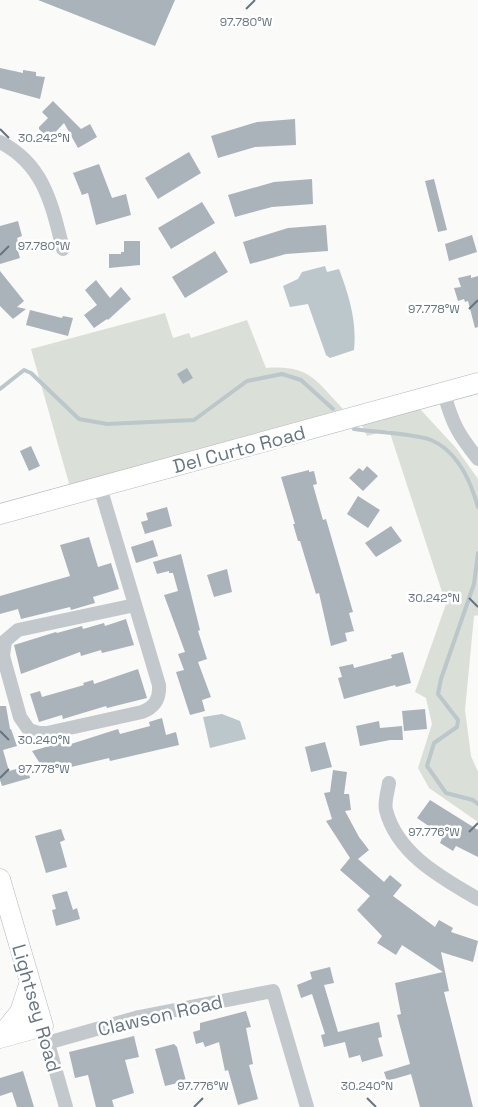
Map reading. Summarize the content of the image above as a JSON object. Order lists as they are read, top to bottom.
{
  "streets": {
    "street": ["Del Curto Road", "Lightsey Road", "Clawson Road"]
  },
  "crossings": [
    ["Lightsey Road", "Clawson Road"]
  ],
  "coordinates": [
    "97.780°W",
    "30.242°N",
    "97.778°W",
    "30.240°N",
    "97.776°W"
  ]
}
